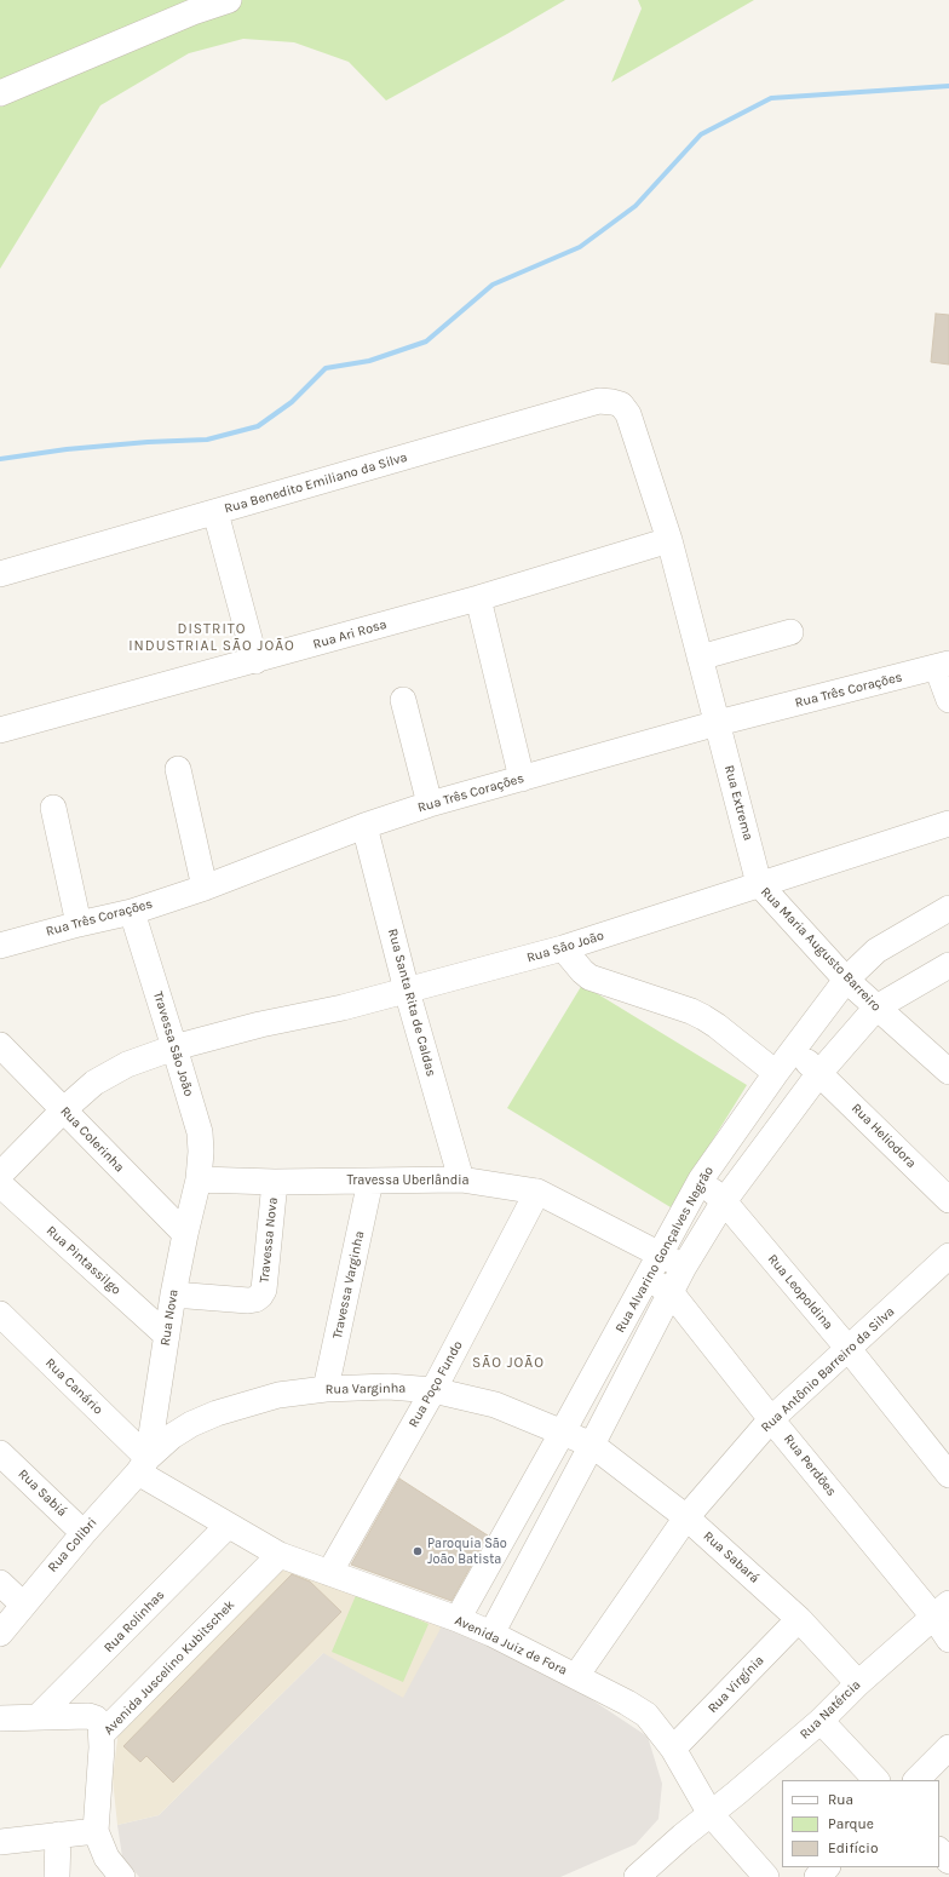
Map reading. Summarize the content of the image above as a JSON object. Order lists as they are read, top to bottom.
{
  "streets": {
    "street": [
      "Rua Benedito Emiliano da Silva",
      "Rua Ari Rosa",
      "Rua Três Corações",
      "Rua Extrema",
      "Rua São João",
      "Rua Maria Augusto Barreiro",
      "Rua Santa Rita de Caldas",
      "Travessa São João",
      "Rua Heliodora",
      "Rua Colerinha",
      "Travessa Uberlândia",
      "Travessa Nova",
      "Rua Alvarino Gonçalves Negrão",
      "Rua Pintassilgo",
      "Travessa Varginha",
      "Rua Leopoldina",
      "Rua Nova",
      "Rua Antônio Barreiro da Silva",
      "Rua Poço Fundo",
      "Rua Canário",
      "Rua Varginha",
      "Rua Perdões",
      "Rua Sabiá",
      "Rua Colibri",
      "Rua Sabará",
      "Rua Rolinhas",
      "Avenida Juiz de Fora",
      "Avenida Juscelino Kubitschek",
      "Rua Virgínia",
      "Rua Natércia"
    ]
  },
  "crossings": [
    ["Rua Benedito Emiliano da Silva", "Rua Extrema"],
    ["Rua Ari Rosa", "Rua Extrema"],
    ["Rua Três Corações", "Rua Extrema"],
    ["Rua Três Corações", "Rua Santa Rita de Caldas"],
    ["Rua Três Corações", "Travessa São João"],
    ["Rua Extrema", "Rua São João"],
    ["Rua Extrema", "Rua Maria Augusto Barreiro"],
    ["Rua São João", "Rua Maria Augusto Barreiro"],
    ["Rua São João", "Rua Santa Rita de Caldas"],
    ["Rua São João", "Travessa São João"],
    ["Rua São João", "Rua Colerinha"],
    ["Rua Maria Augusto Barreiro", "Rua Alvarino Gonçalves Negrão"],
    ["Rua Santa Rita de Caldas", "Travessa Uberlândia"],
    ["Travessa São João", "Travessa Uberlândia"],
    ["Travessa São João", "Rua Nova"],
    ["Rua Heliodora", "Rua Alvarino Gonçalves Negrão"],
    ["Rua Colerinha", "Rua Nova"],
    ["Travessa Uberlândia", "Travessa Nova"],
    ["Travessa Uberlândia", "Rua Alvarino Gonçalves Negrão"],
    ["Travessa Uberlândia", "Travessa Varginha"],
    ["Travessa Uberlândia", "Rua Nova"],
    ["Travessa Uberlândia", "Rua Poço Fundo"],
    ["Travessa Nova", "Rua Nova"],
    ["Rua Alvarino Gonçalves Negrão", "Rua Leopoldina"],
    ["Rua Alvarino Gonçalves Negrão", "Rua Varginha"],
    ["Rua Alvarino Gonçalves Negrão", "Rua Perdões"],
    ["Rua Alvarino Gonçalves Negrão", "Rua Sabará"],
    ["Rua Alvarino Gonçalves Negrão", "Avenida Juiz de Fora"],
    ["Rua Pintassilgo", "Rua Nova"],
    ["Travessa Varginha", "Rua Varginha"],
    ["Rua Leopoldina", "Rua Antônio Barreiro da Silva"],
    ["Rua Nova", "Rua Canário"],
    ["Rua Nova", "Rua Varginha"],
    ["Rua Nova", "Rua Colibri"],
    ["Rua Nova", "Avenida Juiz de Fora"],
    ["Rua Antônio Barreiro da Silva", "Rua Perdões"],
    ["Rua Antônio Barreiro da Silva", "Rua Sabará"],
    ["Rua Antônio Barreiro da Silva", "Avenida Juiz de Fora"],
    ["Rua Poço Fundo", "Rua Varginha"],
    ["Rua Poço Fundo", "Avenida Juiz de Fora"],
    ["Rua Canário", "Rua Varginha"],
    ["Rua Canário", "Rua Colibri"],
    ["Rua Canário", "Avenida Juiz de Fora"],
    ["Rua Varginha", "Rua Colibri"],
    ["Rua Varginha", "Rua Sabará"],
    ["Rua Varginha", "Avenida Juiz de Fora"],
    ["Rua Perdões", "Rua Natércia"],
    ["Rua Sabiá", "Rua Colibri"],
    ["Rua Colibri", "Avenida Juiz de Fora"],
    ["Rua Sabará", "Rua Virgínia"],
    ["Rua Sabará", "Rua Natércia"],
    ["Rua Rolinhas", "Avenida Juiz de Fora"],
    ["Avenida Juiz de Fora", "Avenida Juscelino Kubitschek"],
    ["Avenida Juiz de Fora", "Rua Virgínia"],
    ["Avenida Juiz de Fora", "Rua Natércia"]
  ],
  "districts": ["DISTRITO INDUSTRIAL SÃO JOÃO", "SÃO JOÃO"],
  "places": ["Paroquia São João Batista"],
  "legend": ["Rua", "Parque", "Edifício"]
}
